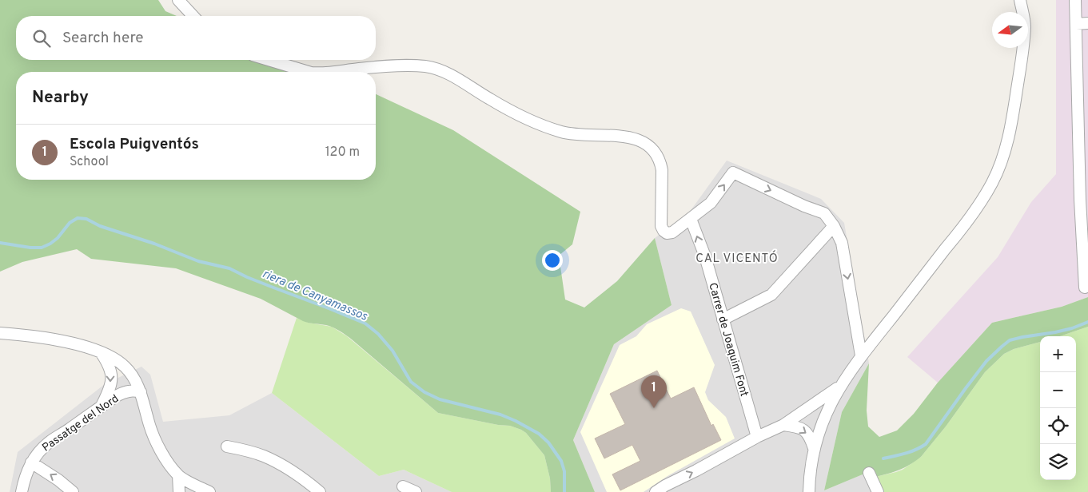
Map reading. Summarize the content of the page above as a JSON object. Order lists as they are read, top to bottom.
{
  "streets": {
    "street": ["Carrer de Joaquim Font", "Passatge del Nord"]
  },
  "one_way": ["Carrer de Joaquim Font"],
  "districts": ["CAL VICENTÓ"],
  "water": ["riera de Canyamassos"],
  "north": "left",
  "page": {
    "search": "Search here",
    "heading": "Nearby",
    "list": [
      {
        "mark": "1",
        "name": "Escola Puigventós",
        "note": "School",
        "value": "120 m"
      }
    ],
    "map_buttons": ["+", "−"],
    "pins": "1"
  }
}
